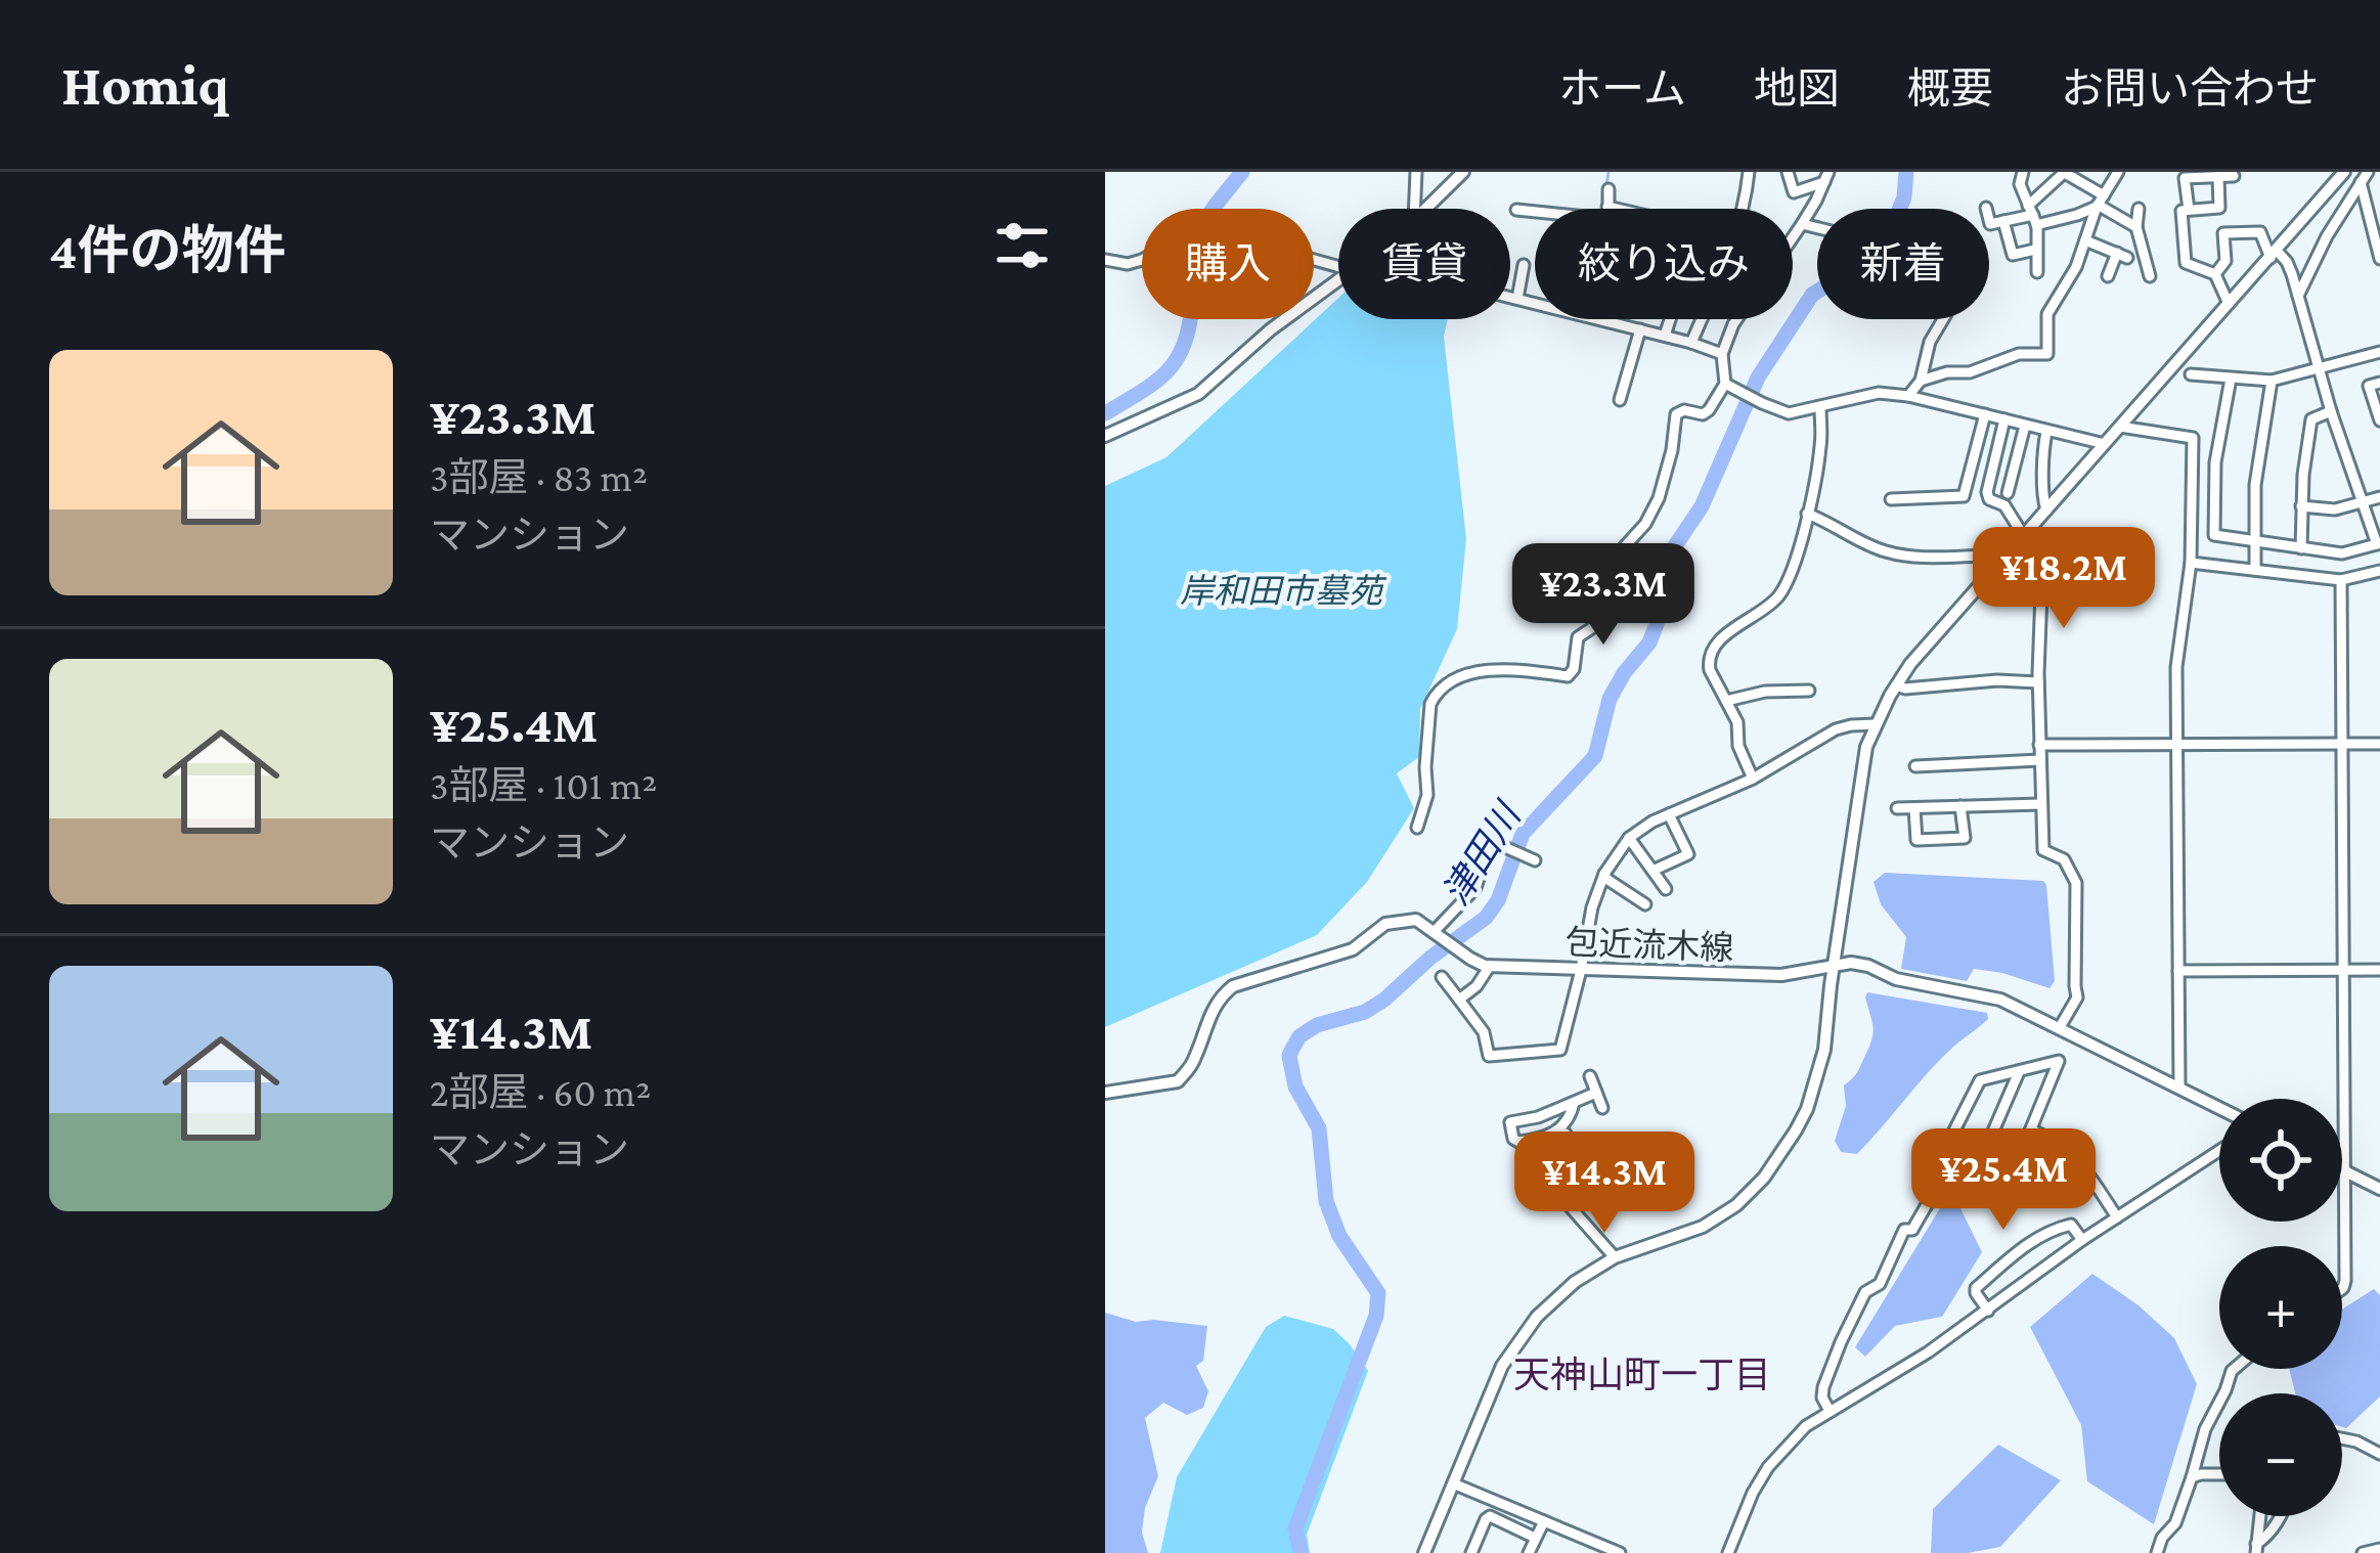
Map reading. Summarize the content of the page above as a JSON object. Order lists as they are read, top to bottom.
{
  "streets": {
    "street": ["包近流木線"]
  },
  "districts": ["天神山町一丁目"],
  "water": ["津田川"],
  "parks": ["岸和田市墓苑"],
  "page": {
    "header": "Homiq",
    "nav": [
      "ホーム",
      "地図",
      "概要",
      "お問い合わせ"
    ],
    "heading": "4件の物件",
    "chip": [
      "購入",
      "賃貸",
      "絞り込み",
      "新着"
    ],
    "list": [
      {
        "name": "¥23.3M",
        "note": "3部屋 · 83 m² · マンション"
      },
      {
        "name": "¥25.4M",
        "note": "3部屋 · 101 m² · マンション"
      },
      {
        "name": "¥14.3M",
        "note": "2部屋 · 60 m² · マンション"
      }
    ],
    "price": [
      "¥18.2M",
      "¥23.3M",
      "¥25.4M",
      "¥14.3M"
    ],
    "map_buttons": ["+", "−"]
  }
}
